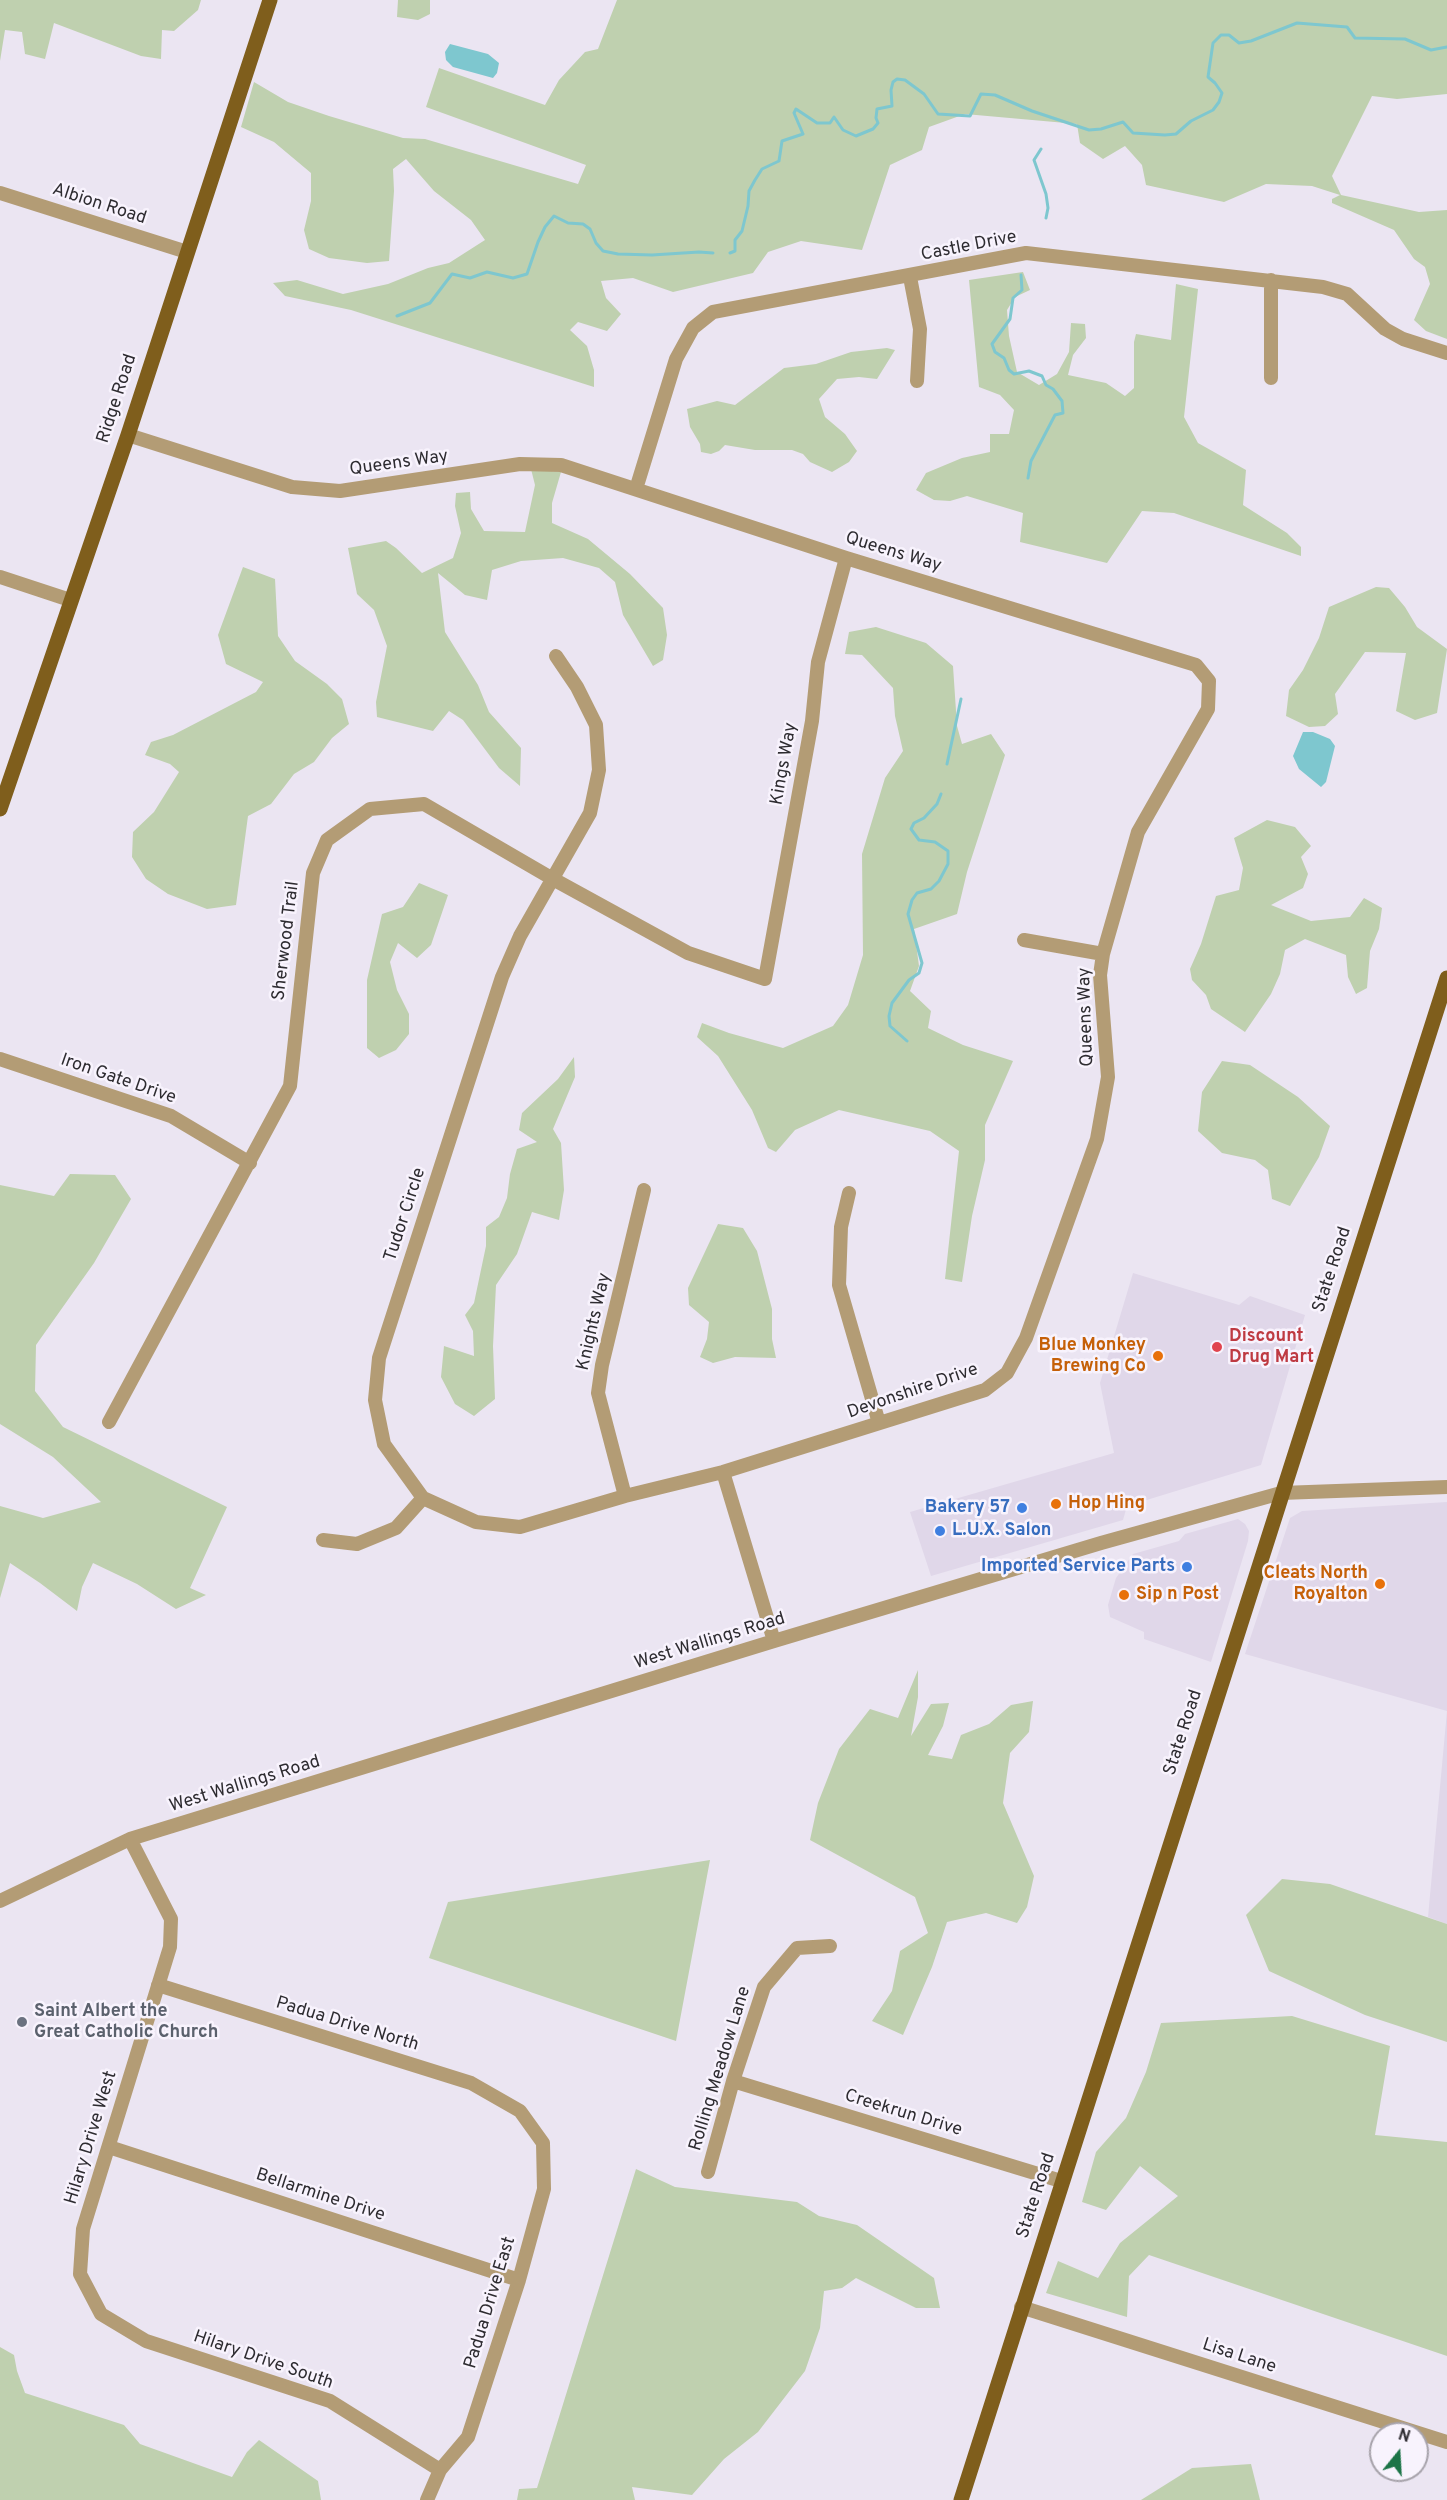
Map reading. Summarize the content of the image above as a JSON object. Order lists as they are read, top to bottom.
{
  "streets": {
    "main road": ["Ridge Road", "State Road"],
    "street": [
      "Albion Road",
      "Castle Drive",
      "Queens Way",
      "Kings Way",
      "Sherwood Trail",
      "Iron Gate Drive",
      "Tudor Circle",
      "Knights Way",
      "Devonshire Drive",
      "West Wallings Road",
      "Padua Drive North",
      "Rolling Meadow Lane",
      "Creekrun Drive",
      "Hilary Drive West",
      "Bellarmine Drive",
      "Padua Drive East",
      "Lisa Lane",
      "Hilary Drive South"
    ]
  },
  "crossings": [
    ["Albion Road", "Ridge Road"],
    ["Castle Drive", "Queens Way"],
    ["Ridge Road", "Queens Way"],
    ["Queens Way", "Kings Way"],
    ["Queens Way", "Devonshire Drive"],
    ["Kings Way", "Sherwood Trail"],
    ["Sherwood Trail", "Iron Gate Drive"],
    ["Sherwood Trail", "Tudor Circle"],
    ["Tudor Circle", "Knights Way"],
    ["Tudor Circle", "Devonshire Drive"],
    ["State Road", "West Wallings Road"],
    ["State Road", "Creekrun Drive"],
    ["State Road", "Lisa Lane"],
    ["West Wallings Road", "Hilary Drive West"],
    ["Padua Drive North", "Hilary Drive West"],
    ["Padua Drive North", "Padua Drive East"],
    ["Rolling Meadow Lane", "Creekrun Drive"],
    ["Hilary Drive West", "Bellarmine Drive"],
    ["Hilary Drive West", "Hilary Drive South"],
    ["Bellarmine Drive", "Padua Drive East"],
    ["Padua Drive East", "Hilary Drive South"]
  ],
  "places": [
    "Discount Drug Mart",
    "Blue Monkey Brewing Co",
    "Hop Hing",
    "Bakery 57",
    "L.U.X. Salon",
    "Imported Service Parts",
    "Cleats North Royalton",
    "Sip n Post",
    "Saint Albert the Great Catholic Church"
  ],
  "north": "top"
}
